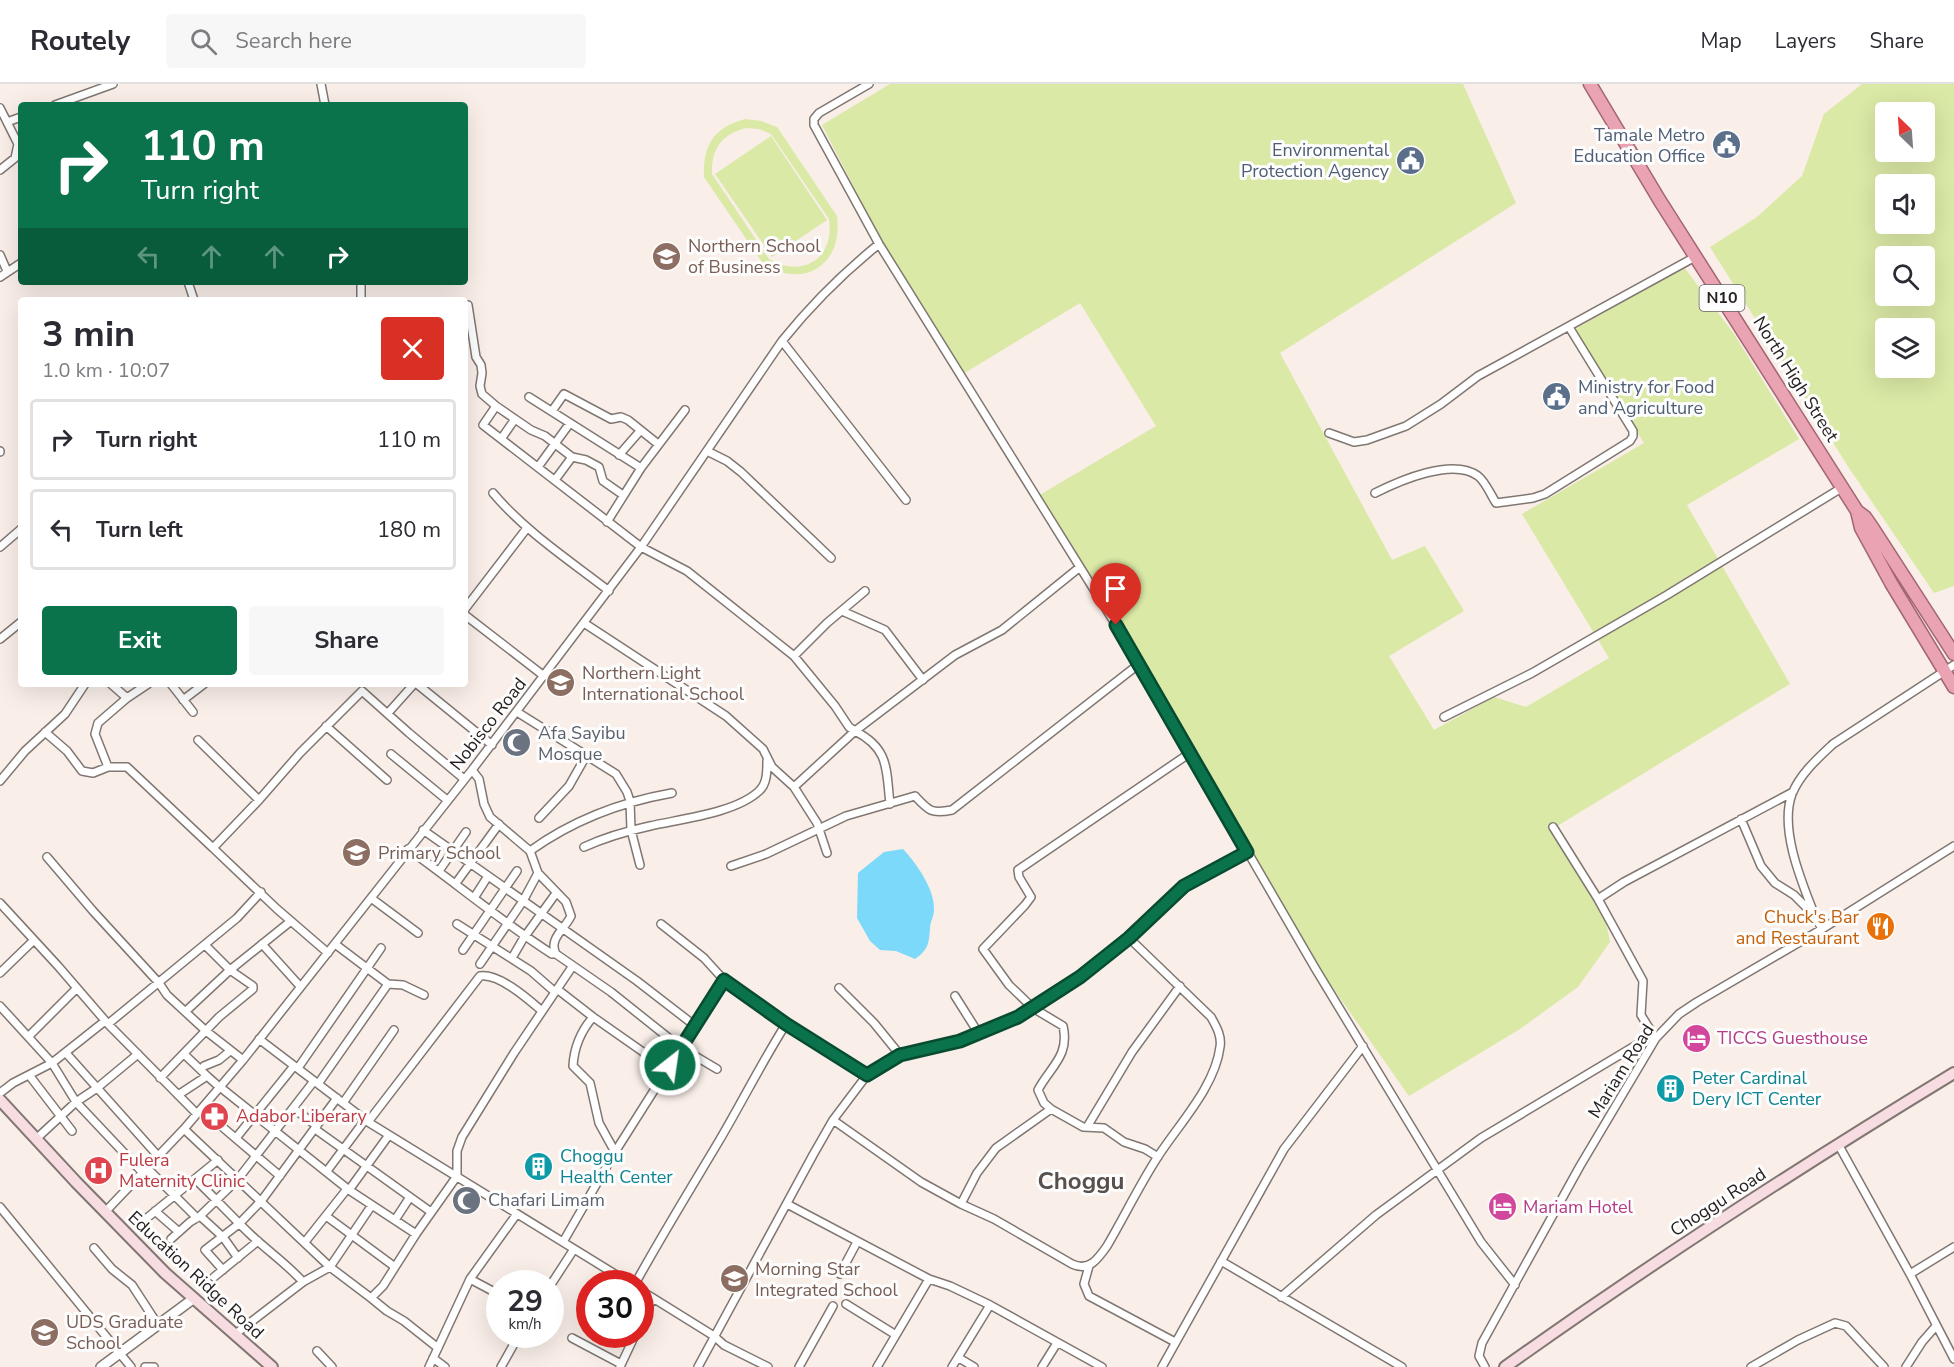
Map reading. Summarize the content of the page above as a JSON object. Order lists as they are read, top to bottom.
{
  "streets": {
    "highway": ["N10", "North High Street"],
    "main road": ["Choggu Road", "Education Ridge Road"],
    "street": ["Nobisco Road", "Mariam Road"]
  },
  "crossings": [
    ["Nobisco Road", "Education Ridge Road"]
  ],
  "districts": ["Choggu"],
  "places": {
    "public building": ["Tamale Metro Education Office", "Environmental Protection Agency", "Ministry for Food and Agriculture"],
    "school or university": [
      "Northern School of Business",
      "Northern Light International School",
      "Primary School",
      "Morning Star Integrated School",
      "UDS Graduate School"
    ],
    "mosque": ["Afa Sayibu Mosque", "Chafari Limam"],
    "restaurant": ["Chuck's Bar and Restaurant"],
    "hotel": ["TICCS Guesthouse", "Mariam Hotel"],
    "building": ["Peter Cardinal Dery ICT Center", "Choggu Health Center"],
    "pharmacy": ["Adabor Liberary"],
    "hospital": ["Fulera Maternity Clinic"]
  },
  "north": "top left",
  "page": {
    "header": "Routely",
    "search": "Search here",
    "nav": ["Map", "Layers", "Share"],
    "turn": ["110 m", "Turn right"],
    "heading": ["3 min", "1.0 km · 10:07"],
    "list": [
      {
        "name": "Turn right",
        "value": "110 m"
      },
      {
        "name": "Turn left",
        "value": "180 m"
      }
    ],
    "buttons": ["Exit", "Share"],
    "speed": "29 km/h",
    "limit": "30"
  }
}
